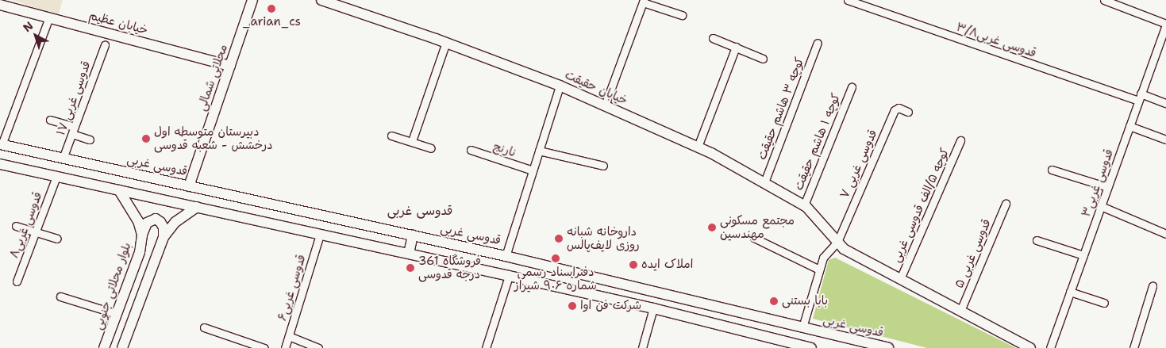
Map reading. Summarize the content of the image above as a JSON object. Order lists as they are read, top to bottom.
{
  "streets": {
    "main road": [
      "خیابان عظیم",
      "محلاتی شمالی",
      "خیابان حقیقت",
      "قدوسی غربی",
      "بلوار محلاتی جنوبی"
    ],
    "street": [
      "قدوسی غربی۳/۸",
      "۱۷ قدوسی غربی",
      "کوچه ۳ هاشم حقیقت",
      "کوچه ۱ هاشم حقیقت",
      "نارنج",
      "۷ قدوسی غربی",
      "قدوسی غربی۳",
      "کوچه ۵/الف قدوسی غربی",
      "قدوسی غربی۸",
      "۵ قدوسی غربی",
      "قدوسی غربی۶"
    ]
  },
  "crossings": [
    ["خیابان عظیم", "محلاتی شمالی"],
    ["قدوسی غربی۳/۸", "قدوسی غربی۳"],
    ["محلاتی شمالی", "قدوسی غربی"],
    ["خیابان حقیقت", "کوچه ۳ هاشم حقیقت"],
    ["خیابان حقیقت", "کوچه ۱ هاشم حقیقت"],
    ["خیابان حقیقت", "۷ قدوسی غربی"],
    ["خیابان حقیقت", "کوچه ۵/الف قدوسی غربی"],
    ["خیابان حقیقت", "۵ قدوسی غربی"],
    ["۱۷ قدوسی غربی", "قدوسی غربی"]
  ],
  "districts": ["قدوسی غربی"],
  "places": [
    "_arian_cs",
    "دبیرستان متوسطه اول درخشش - شعبه قدوسی",
    "مجتمع مسکونی مهندسین",
    "داروخانه شبانه روزی لایف‌پالس",
    "دفتراسناد رسمی شماره ۹۰۶ شیراز",
    "املاک ایده",
    "فروشگاه 361 درجه قدوسی",
    "بابا بستنی",
    "شرکت فن اوا"
  ],
  "north": "top left"
}
